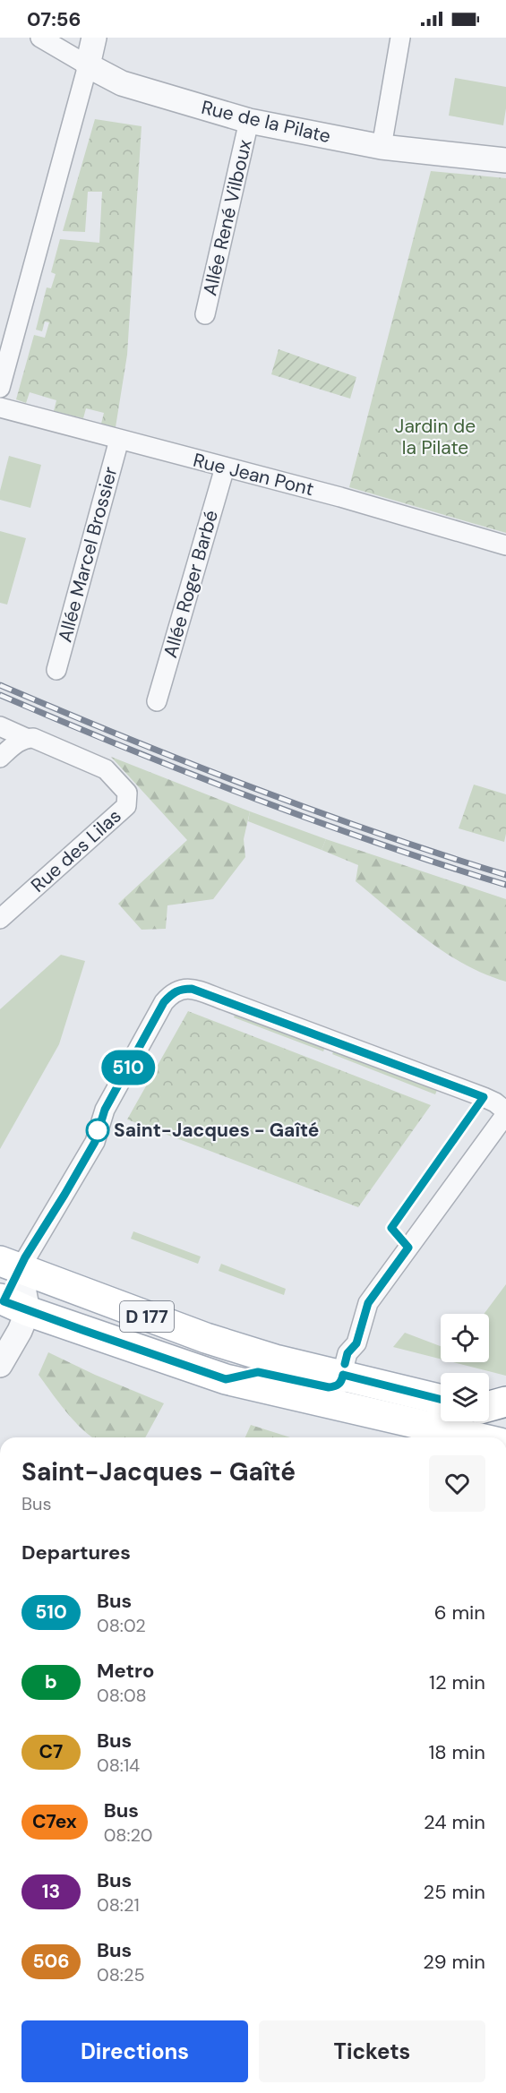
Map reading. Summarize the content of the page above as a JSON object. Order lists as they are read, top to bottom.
{
  "streets": {
    "main road": ["D 177"],
    "street": [
      "Rue de la Pilate",
      "Allée René Vilboux",
      "Rue Jean Pont",
      "Allée Marcel Brossier",
      "Allée Roger Barbé",
      "Rue des Lilas"
    ]
  },
  "crossings": [
    ["Rue de la Pilate", "Allée René Vilboux"],
    ["Rue Jean Pont", "Allée Marcel Brossier"],
    ["Rue Jean Pont", "Allée Roger Barbé"]
  ],
  "parks": ["Jardin de la Pilate"],
  "places": ["Saint-Jacques - Gaîté"],
  "lines": ["bus line 510"],
  "page": {
    "status": "07:56",
    "on_map": "510",
    "heading": [
      ["Saint-Jacques - Gaîté", "Bus"],
      "Departures"
    ],
    "list": [
      {
        "mark": "510",
        "name": "Bus",
        "note": "08:02",
        "value": "6 min"
      },
      {
        "mark": "b",
        "name": "Metro",
        "note": "08:08",
        "value": "12 min"
      },
      {
        "mark": "C7",
        "name": "Bus",
        "note": "08:14",
        "value": "18 min"
      },
      {
        "mark": "C7ex",
        "name": "Bus",
        "note": "08:20",
        "value": "24 min"
      },
      {
        "mark": "13",
        "name": "Bus",
        "note": "08:21",
        "value": "25 min"
      },
      {
        "mark": "506",
        "name": "Bus",
        "note": "08:25",
        "value": "29 min"
      }
    ],
    "buttons": ["Directions", "Tickets"]
  }
}
